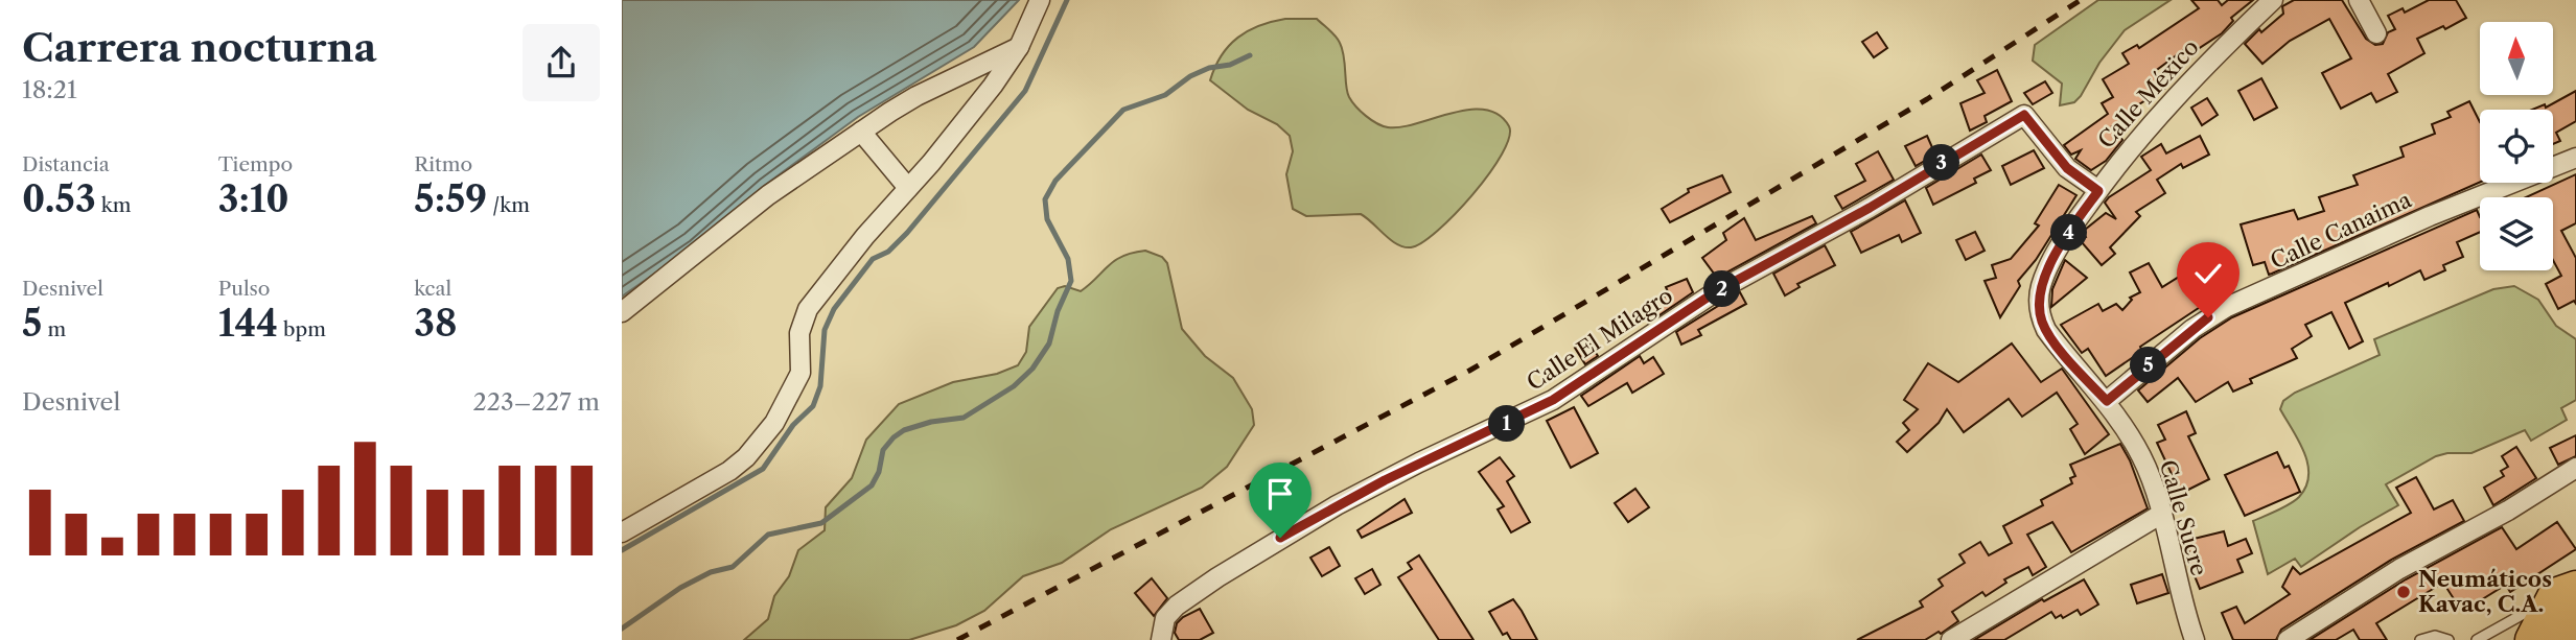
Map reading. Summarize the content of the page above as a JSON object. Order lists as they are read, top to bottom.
{
  "streets": {
    "street": [
      "Calle México",
      "Calle Canaima",
      "Calle El Milagro",
      "Calle Sucre"
    ]
  },
  "crossings": [
    ["Calle México", "Calle El Milagro"],
    ["Calle México", "Calle Sucre"],
    ["Calle Canaima", "Calle Sucre"]
  ],
  "places": ["Neumáticos Kavac, C.A."],
  "north": "top",
  "page": {
    "heading": ["Carrera nocturna", "18:21"],
    "stats": [
      ["Distancia", "0.53 km"],
      ["Tiempo", "3:10"],
      ["Ritmo", "5:59 /km"],
      ["Desnivel", "5 m"],
      ["Pulso", "144 bpm"],
      ["kcal", "38"]
    ],
    "pins": [
      "3",
      "4",
      "2",
      "5",
      "1"
    ],
    "chart": ["Desnivel", "223–227 m"]
  }
}
